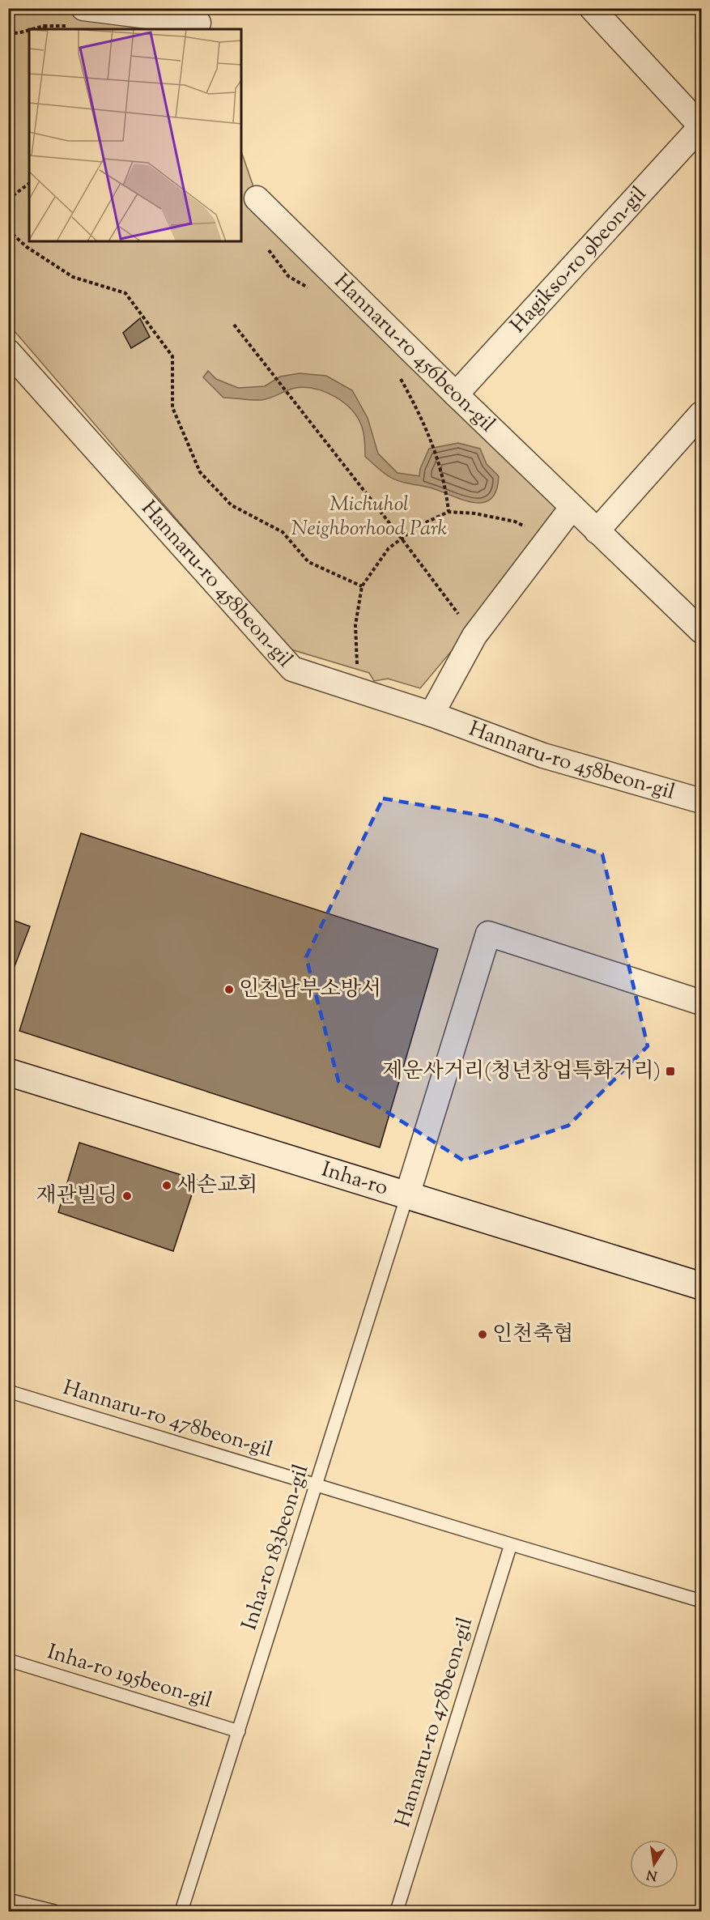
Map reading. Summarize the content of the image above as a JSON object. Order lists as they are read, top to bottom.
{
  "streets": {
    "main road": ["Inha-ro"],
    "street": ["Hagikso-ro 9beon-gil", "Hannaru-ro 456beon-gil", "Hannaru-ro 458beon-gil"],
    "lane": ["Hannaru-ro 478beon-gil", "Inha-ro 183beon-gil", "Inha-ro 195beon-gil"]
  },
  "crossings": [
    ["Hagikso-ro 9beon-gil", "Hannaru-ro 456beon-gil"],
    ["Inha-ro", "Inha-ro 183beon-gil"],
    ["Hannaru-ro 478beon-gil", "Inha-ro 183beon-gil"],
    ["Inha-ro 183beon-gil", "Inha-ro 195beon-gil"]
  ],
  "parks": ["Michuhol Neighborhood Park"],
  "places": {
    "other": [
      "인천남부소방서",
      "새손교회",
      "재관빌딩",
      "인천축협"
    ],
    "transit": ["제운사거리(청년창업특화거리)"]
  },
  "north": "bottom"
}
